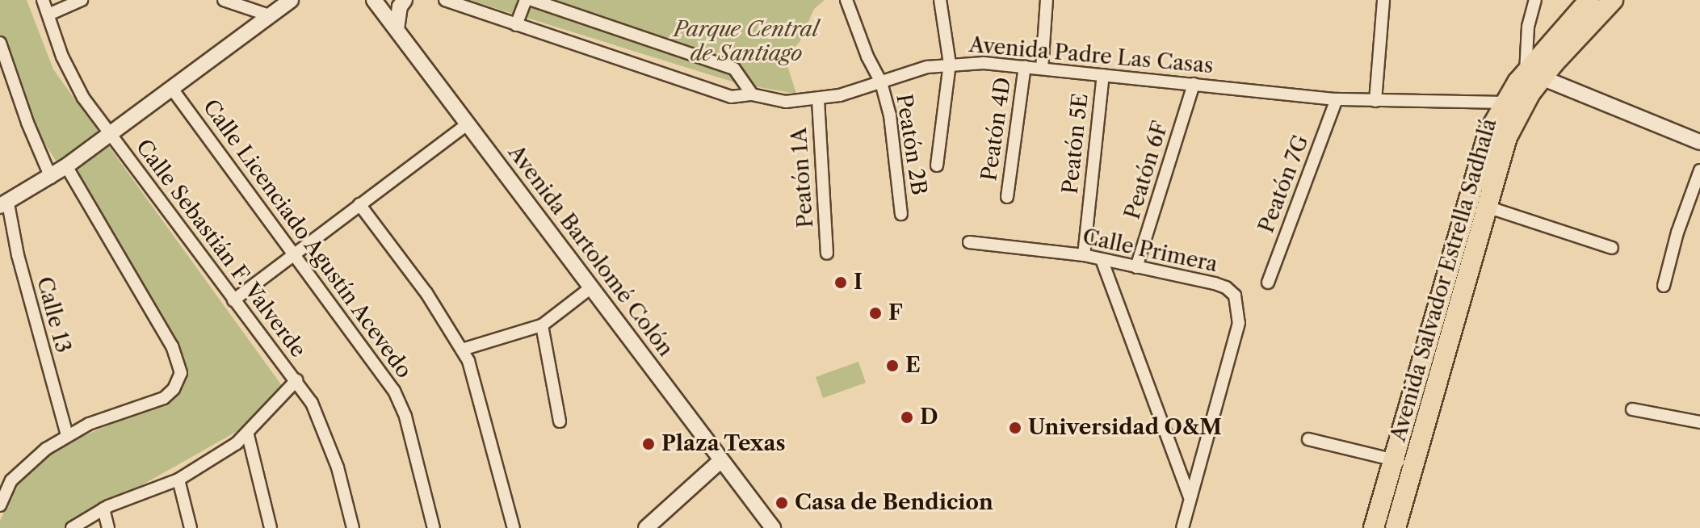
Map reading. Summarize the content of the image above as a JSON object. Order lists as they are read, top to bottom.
{
  "streets": {
    "highway": ["Avenida Salvador Estrella Sadhalá"],
    "main road": ["Avenida Bartolomé Colón"],
    "street": [
      "Avenida Padre Las Casas",
      "Peatón 4D",
      "Peatón 5E",
      "Peatón 2B",
      "Peatón 6F",
      "Peatón 1A",
      "Peatón 7G",
      "Calle Licenciado Agustín Acevedo",
      "Calle Sebastián F. Valverde",
      "Calle Primera",
      "Calle 13"
    ]
  },
  "crossings": [
    ["Avenida Padre Las Casas", "Peatón 4D"],
    ["Avenida Padre Las Casas", "Peatón 5E"],
    ["Avenida Padre Las Casas", "Peatón 2B"],
    ["Avenida Padre Las Casas", "Peatón 6F"],
    ["Avenida Padre Las Casas", "Peatón 1A"],
    ["Avenida Padre Las Casas", "Peatón 7G"],
    ["Avenida Padre Las Casas", "Avenida Salvador Estrella Sadhalá"],
    ["Peatón 5E", "Calle Primera"],
    ["Peatón 6F", "Calle Primera"]
  ],
  "parks": ["Parque Central de Santiago"],
  "places": [
    "I",
    "F",
    "E",
    "D",
    "Universidad O&M",
    "Plaza Texas",
    "Casa de Bendicion"
  ]
}
